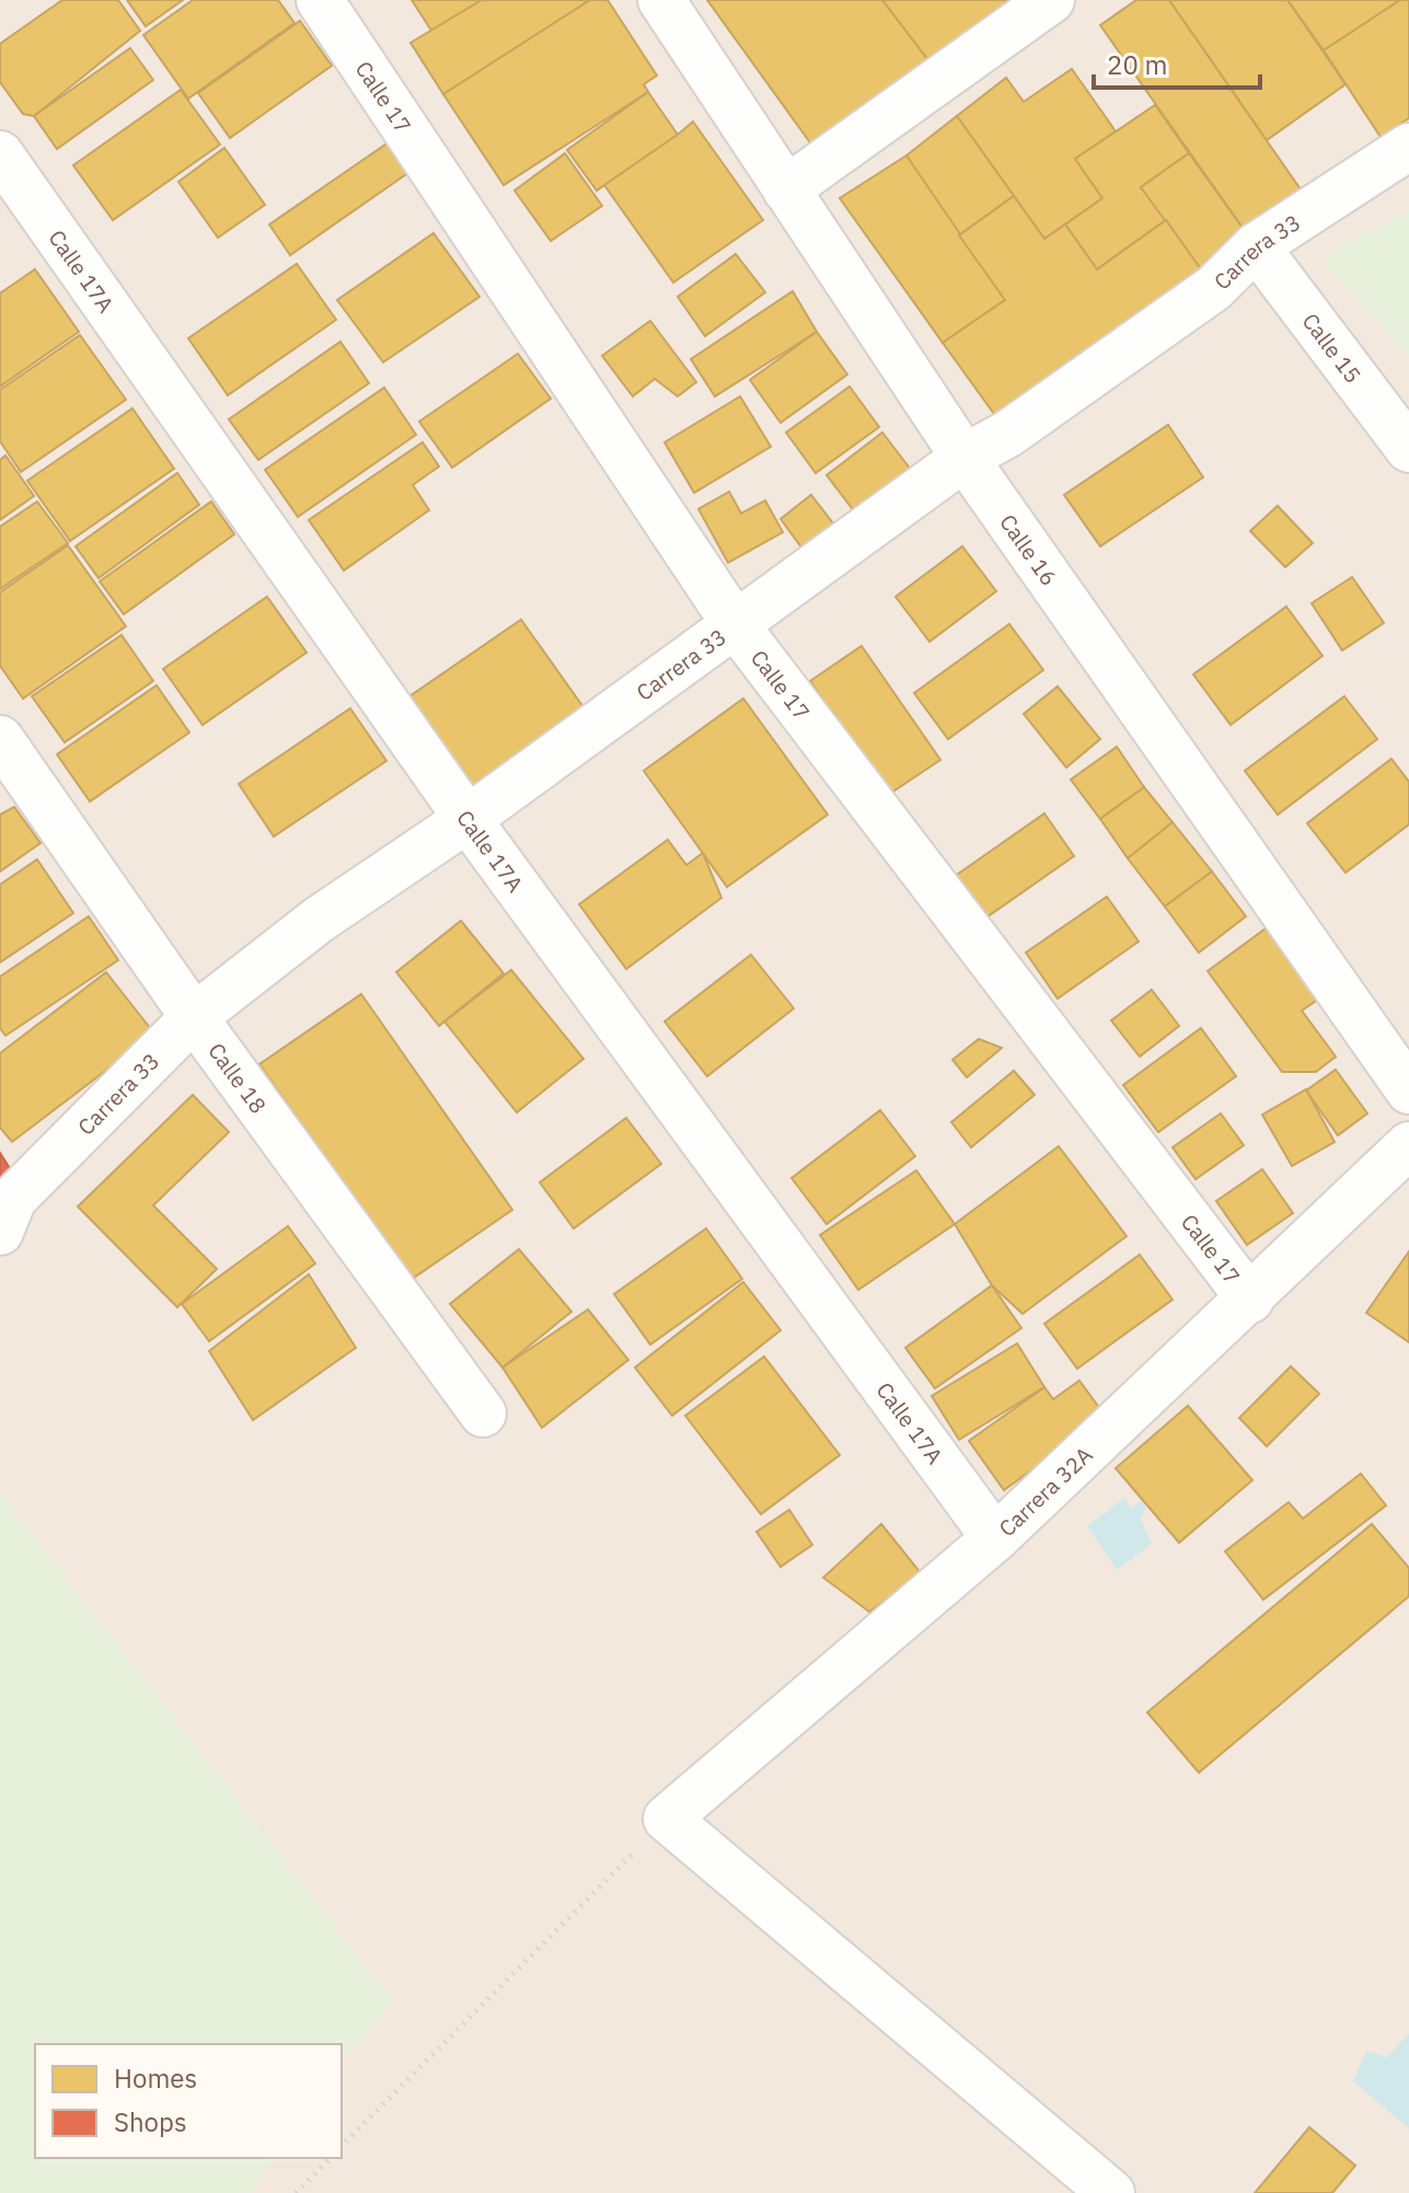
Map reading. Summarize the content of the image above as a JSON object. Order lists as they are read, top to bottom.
{
  "streets": {
    "street": [
      "Calle 17",
      "Carrera 33",
      "Calle 17A",
      "Calle 15",
      "Calle 16",
      "Calle 18",
      "Carrera 32A"
    ]
  },
  "crossings": [
    ["Calle 17", "Carrera 33"],
    ["Calle 17", "Carrera 32A"],
    ["Carrera 33", "Calle 17A"],
    ["Carrera 33", "Calle 15"],
    ["Carrera 33", "Calle 16"],
    ["Carrera 33", "Calle 18"],
    ["Calle 17A", "Carrera 32A"]
  ],
  "legend": ["Homes", "Shops"],
  "scale_bar": "20 m"
}
